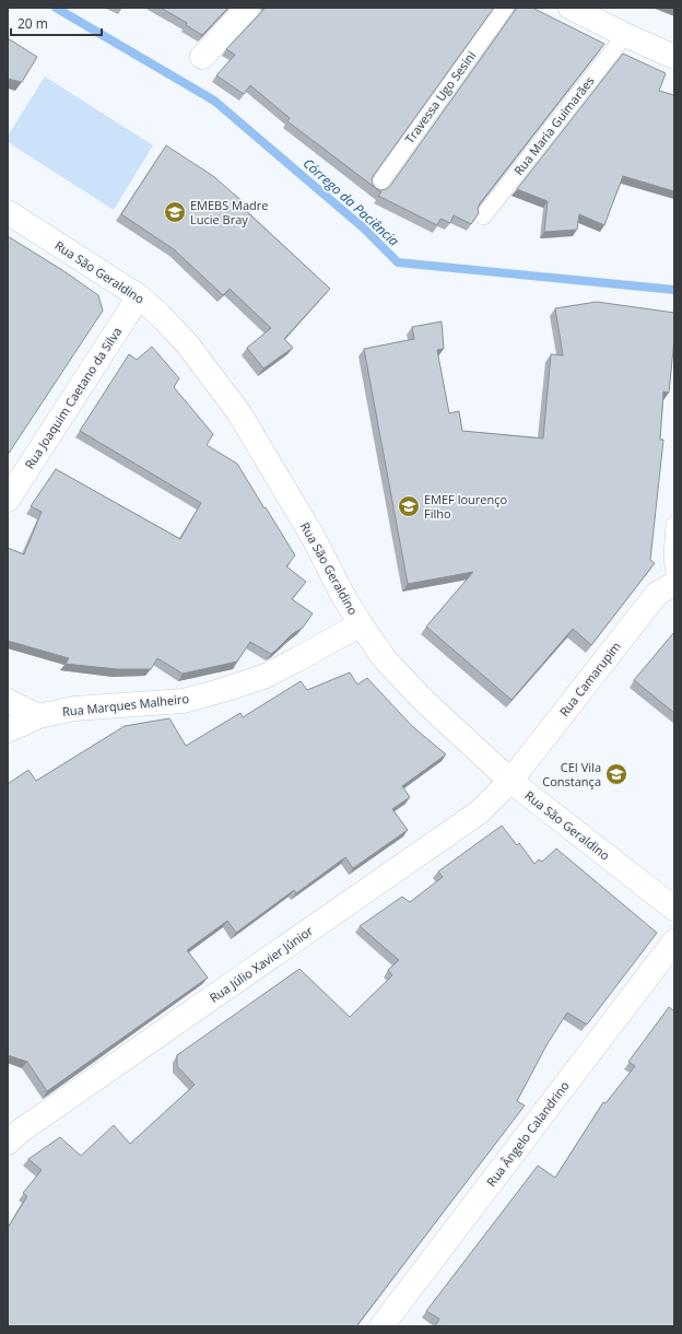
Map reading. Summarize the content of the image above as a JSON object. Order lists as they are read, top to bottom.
{
  "streets": {
    "street": [
      "Rua São Geraldino",
      "Rua Joaquim Caetano da Silva",
      "Rua Camarupim",
      "Rua Marques Malheiro",
      "Rua Júlio Xavier Júnior",
      "Rua Ângelo Calandrino"
    ],
    "lane": ["Travessa Ugo Sesini", "Rua Maria Guimarães"]
  },
  "crossings": [
    ["Rua São Geraldino", "Rua Joaquim Caetano da Silva"],
    ["Rua São Geraldino", "Rua Camarupim"],
    ["Rua São Geraldino", "Rua Marques Malheiro"],
    ["Rua São Geraldino", "Rua Júlio Xavier Júnior"],
    ["Rua Camarupim", "Rua Júlio Xavier Júnior"]
  ],
  "water": ["Córrego da Paciência"],
  "places": {
    "school or university": ["EMEBS Madre Lucie Bray", "EMEF lourenço Filho", "CEI Vila Constança"]
  },
  "scale_bar": "20 m"
}
